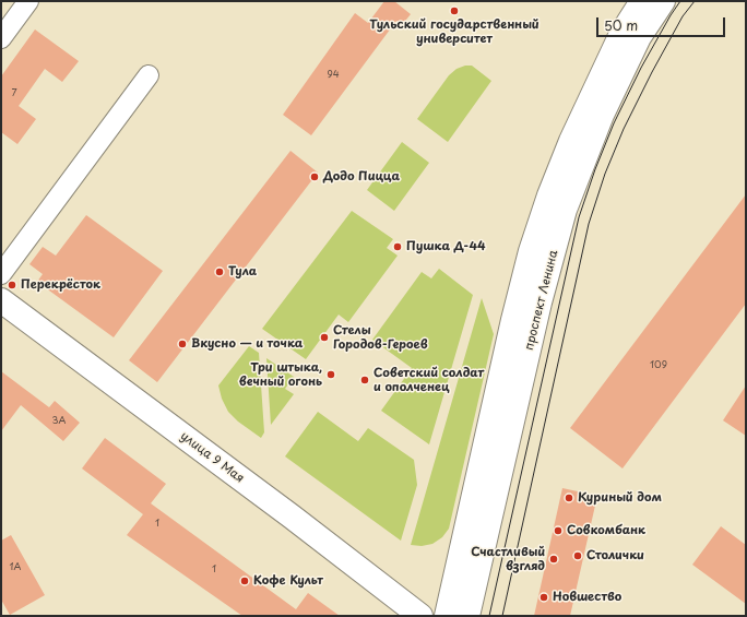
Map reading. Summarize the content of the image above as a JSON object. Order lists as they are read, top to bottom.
{
  "streets": {
    "main road": ["проспект Ленина", "улица 9 Мая"]
  },
  "places": [
    "Тульский государственный университет",
    "Додо Пицца",
    "Пушка Д-44",
    "Тула",
    "Перекрёсток",
    "Стелы Городов-Героев",
    "Вкусно — и точка",
    "Три штыка, вечный огонь",
    "Советский солдат и ополченец",
    "Куриный дом",
    "Совкомбанк",
    "Столички",
    "Счастливый взгляд",
    "Кофе Культ",
    "Новшество"
  ],
  "house_numbers": [
    "94",
    "7",
    "109",
    "3А",
    "1",
    "1А",
    "1"
  ],
  "scale_bar": "50 m"
}
